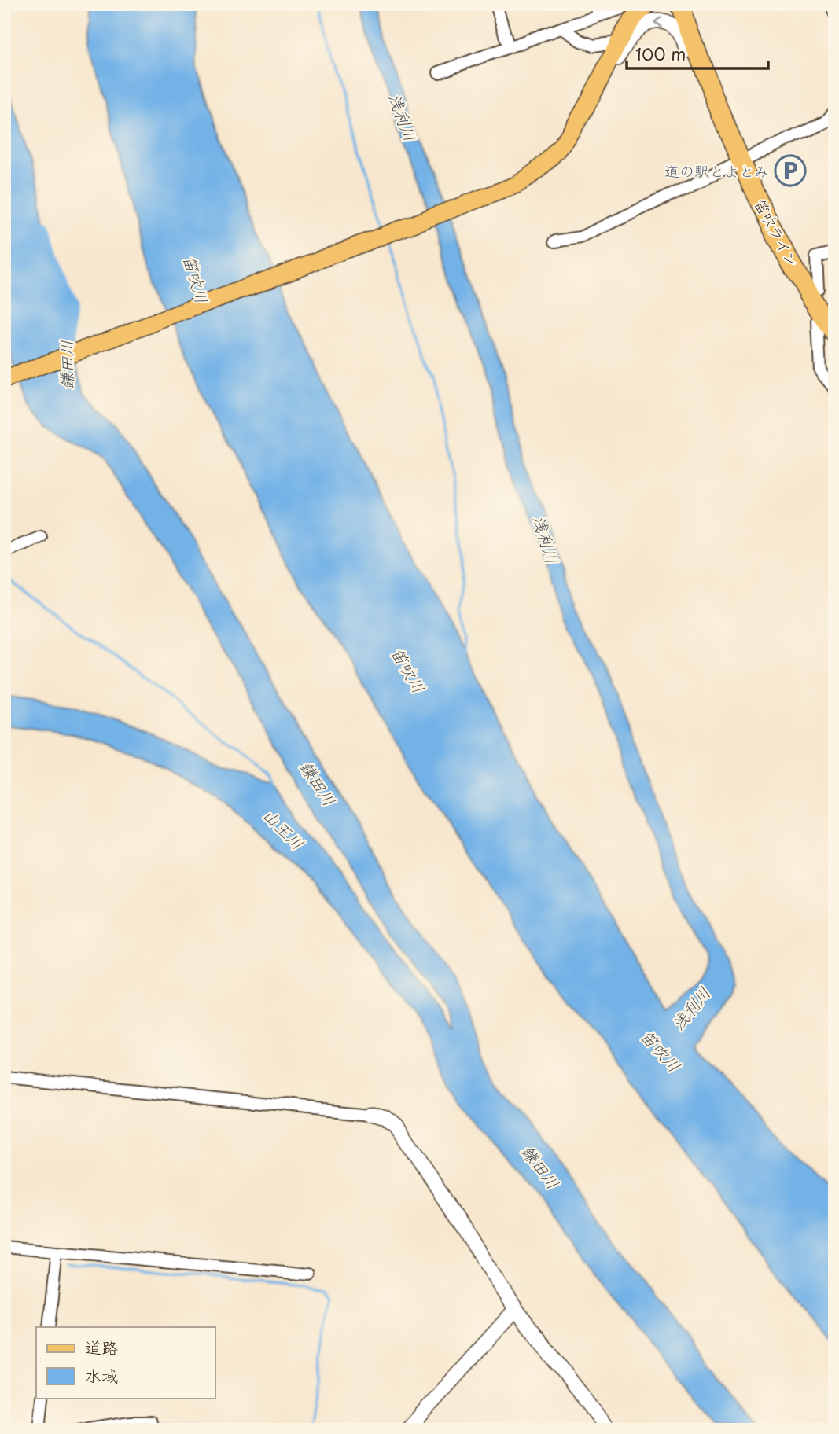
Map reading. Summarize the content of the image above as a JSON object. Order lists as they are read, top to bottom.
{
  "streets": {
    "highway": ["笛吹ライン"]
  },
  "water": [
    "浅利川",
    "笛吹川",
    "鎌田川",
    "山王川"
  ],
  "places": {
    "parking": ["道の駅とよとみ"]
  },
  "legend": ["道路", "水域"],
  "scale_bar": "100 m"
}
